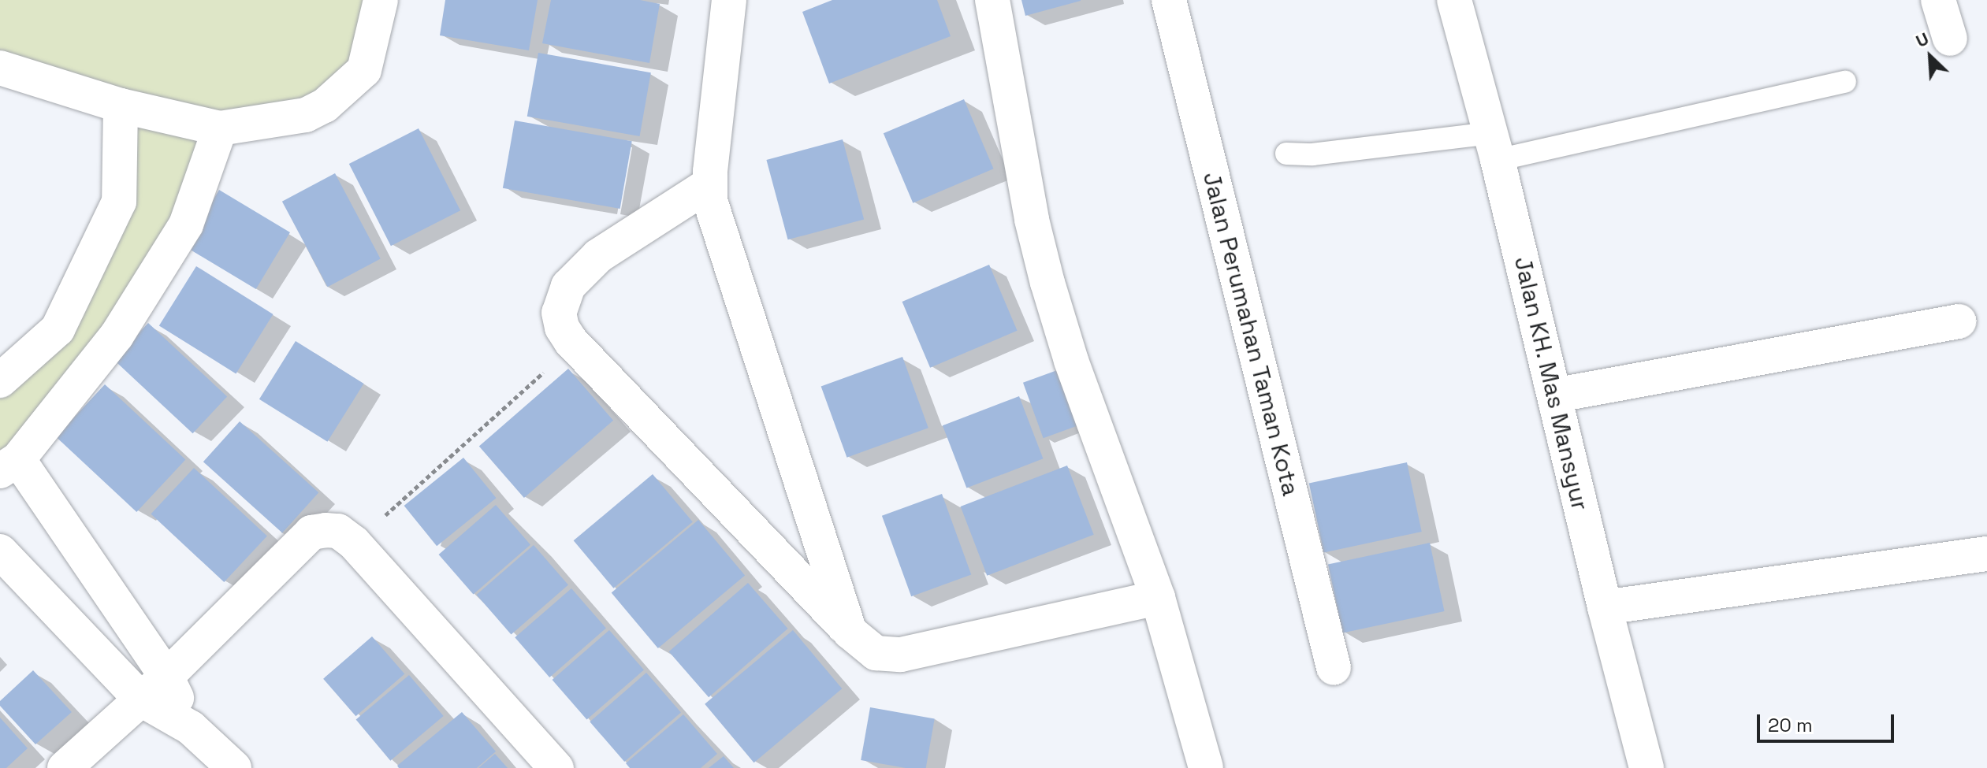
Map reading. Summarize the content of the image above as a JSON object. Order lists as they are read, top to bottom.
{
  "streets": {
    "street": ["Jalan Perumahan Taman Kota", "Jalan KH. Mas Mansyur"]
  },
  "scale_bar": "20 m",
  "north": "top left"
}
